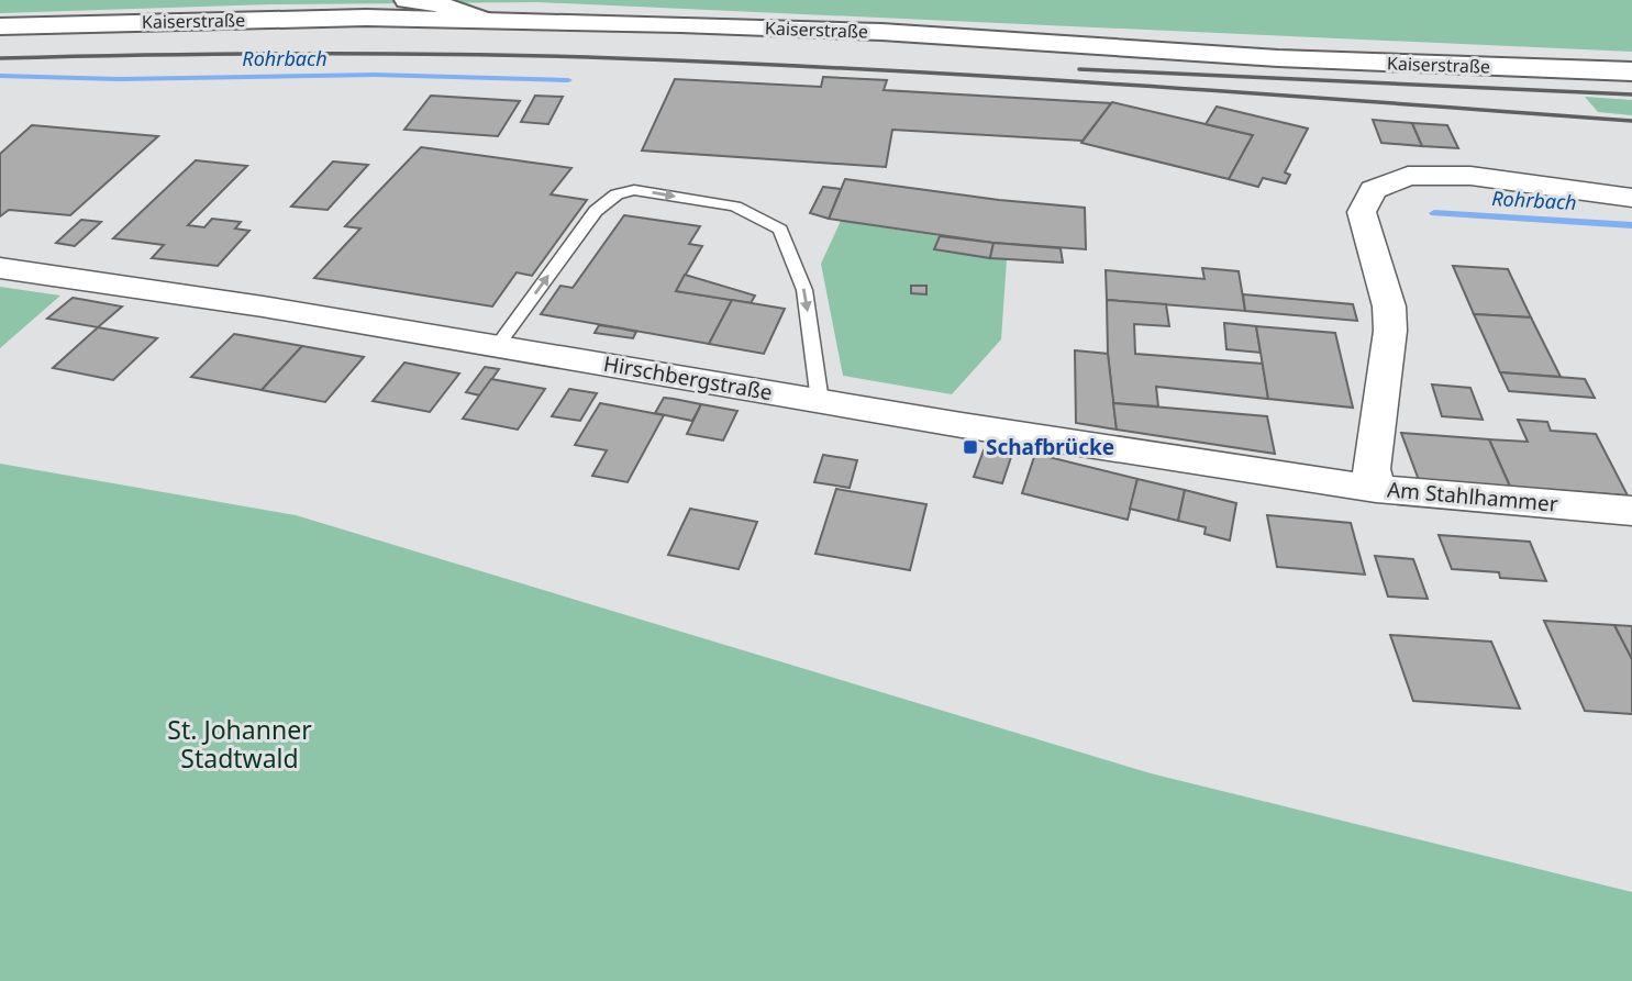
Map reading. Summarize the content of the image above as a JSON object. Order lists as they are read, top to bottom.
{
  "streets": {
    "main road": ["Kaiserstraße"],
    "street": ["Hirschbergstraße", "Am Stahlhammer"]
  },
  "crossings": [
    ["Hirschbergstraße", "Am Stahlhammer"]
  ],
  "water": ["Rohrbach"],
  "parks": ["St. Johanner Stadtwald"],
  "places": {
    "transit": ["Schafbrücke"]
  }
}
